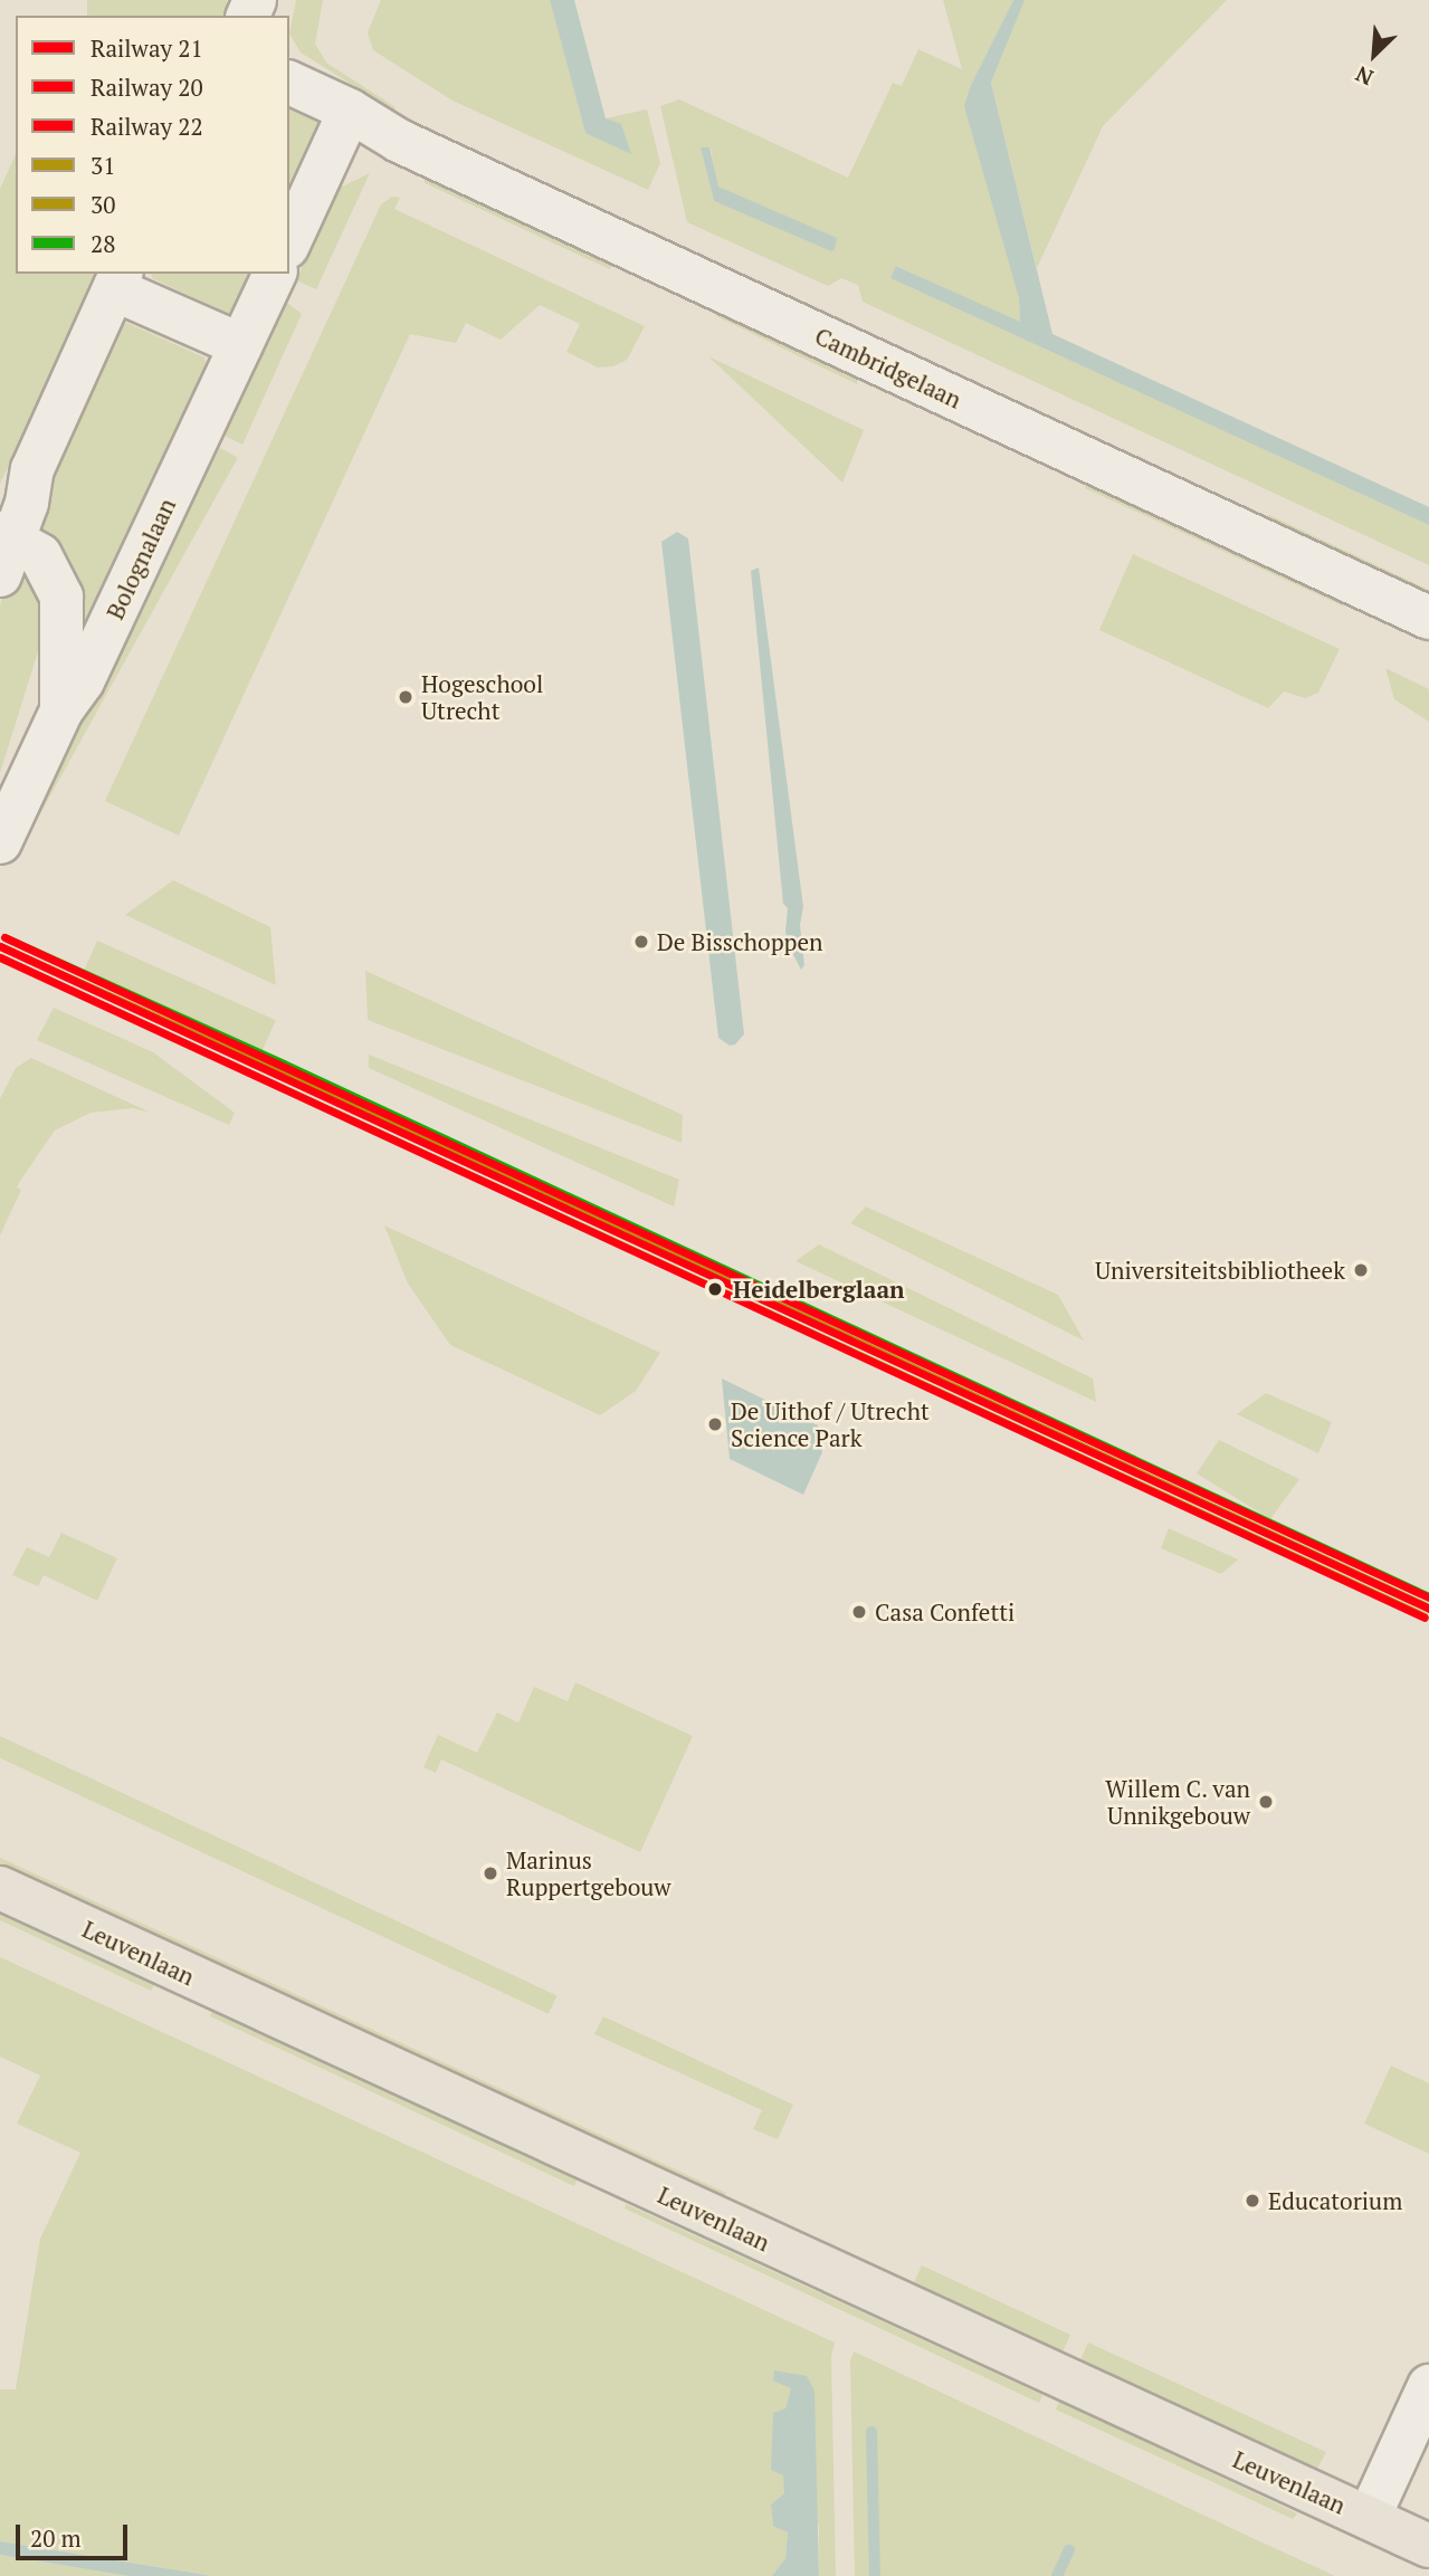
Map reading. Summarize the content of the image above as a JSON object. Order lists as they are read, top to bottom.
{
  "streets": {
    "main road": ["Leuvenlaan"],
    "street": ["Cambridgelaan", "Bolognalaan"]
  },
  "places": [
    "Hogeschool Utrecht",
    "De Bisschoppen",
    "Universiteitsbibliotheek",
    "Heidelberglaan",
    "De Uithof / Utrecht Science Park",
    "Casa Confetti",
    "Willem C. van Unnikgebouw",
    "Marinus Ruppertgebouw",
    "Educatorium"
  ],
  "lines": [
    "transit line 28",
    "rail line 22",
    "transit line 31",
    "rail line 21",
    "transit line 30",
    "rail line 20"
  ],
  "legend": [
    "Railway 21",
    "Railway 20",
    "Railway 22",
    "31",
    "30",
    "28"
  ],
  "scale_bar": "20 m",
  "north": "bottom left"
}
